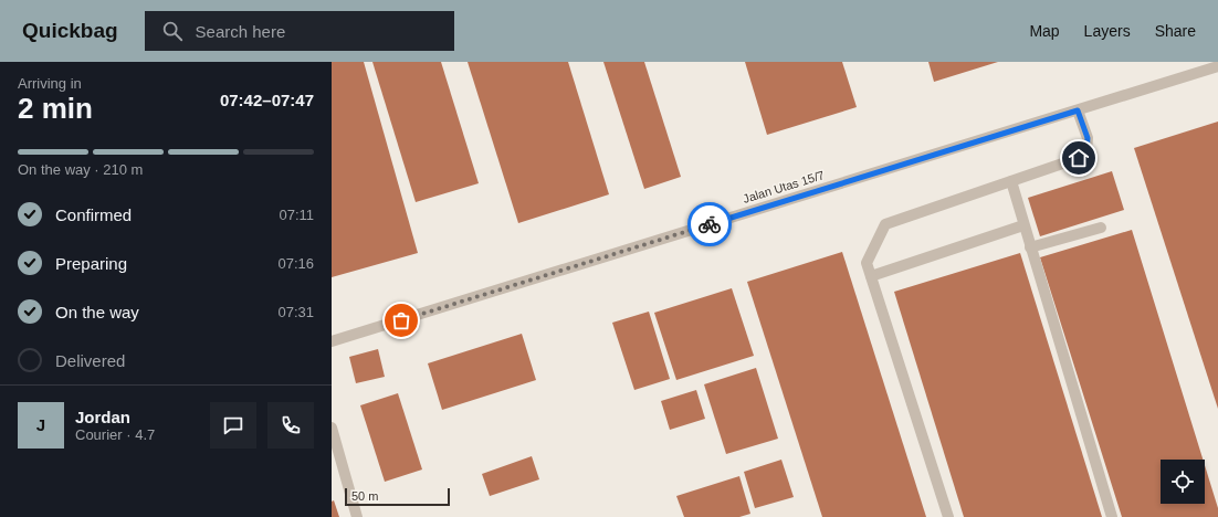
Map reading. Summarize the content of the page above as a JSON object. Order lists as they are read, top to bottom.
{
  "streets": {
    "street": ["Jalan Utas 15/7"]
  },
  "scale_bar": "50 m",
  "page": {
    "header": "Quickbag",
    "search": "Search here",
    "nav": ["Map", "Layers", "Share"],
    "heading": ["2 min", "Arriving in", "07:42–07:47"],
    "panel": ["Jordan", "Courier · 4.7"],
    "bar": "On the way · 210 m",
    "list": [
      ["Confirmed", "07:11"],
      ["Preparing", "07:16"],
      ["On the way", "07:31"],
      "Delivered"
    ],
    "round": "J",
    "scale": "50 m"
  }
}
